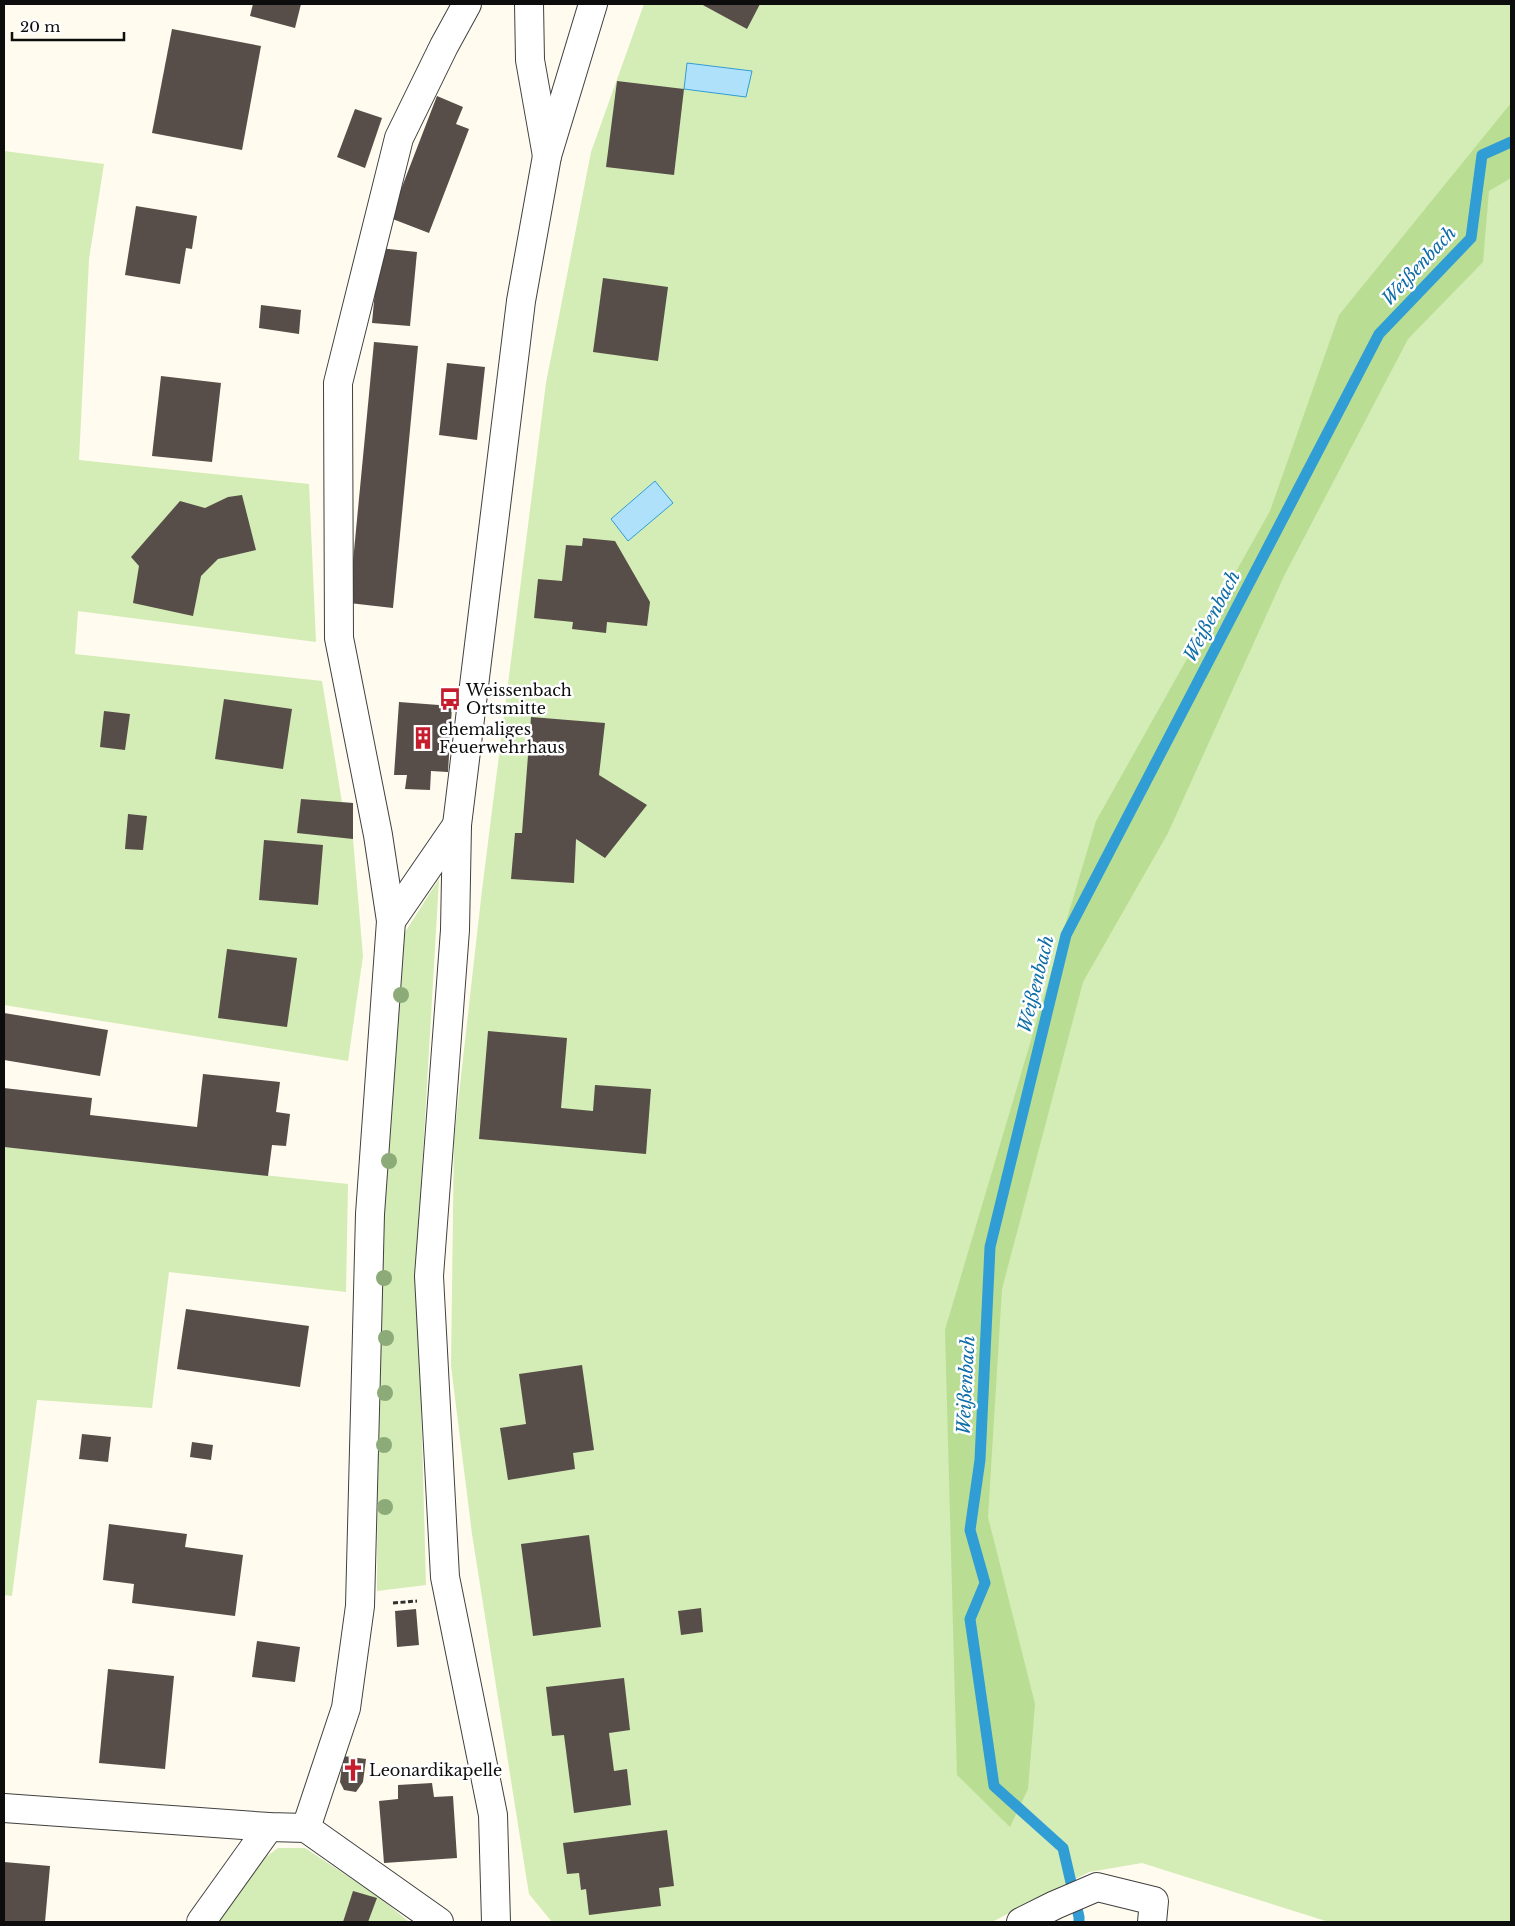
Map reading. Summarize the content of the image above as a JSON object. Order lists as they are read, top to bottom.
{
  "water": ["Weißenbach"],
  "places": {
    "bus stop": ["Weissenbach Ortsmitte"],
    "building": ["ehemaliges Feuerwehrhaus"],
    "church": ["Leonardikapelle"]
  },
  "scale_bar": "20 m"
}
